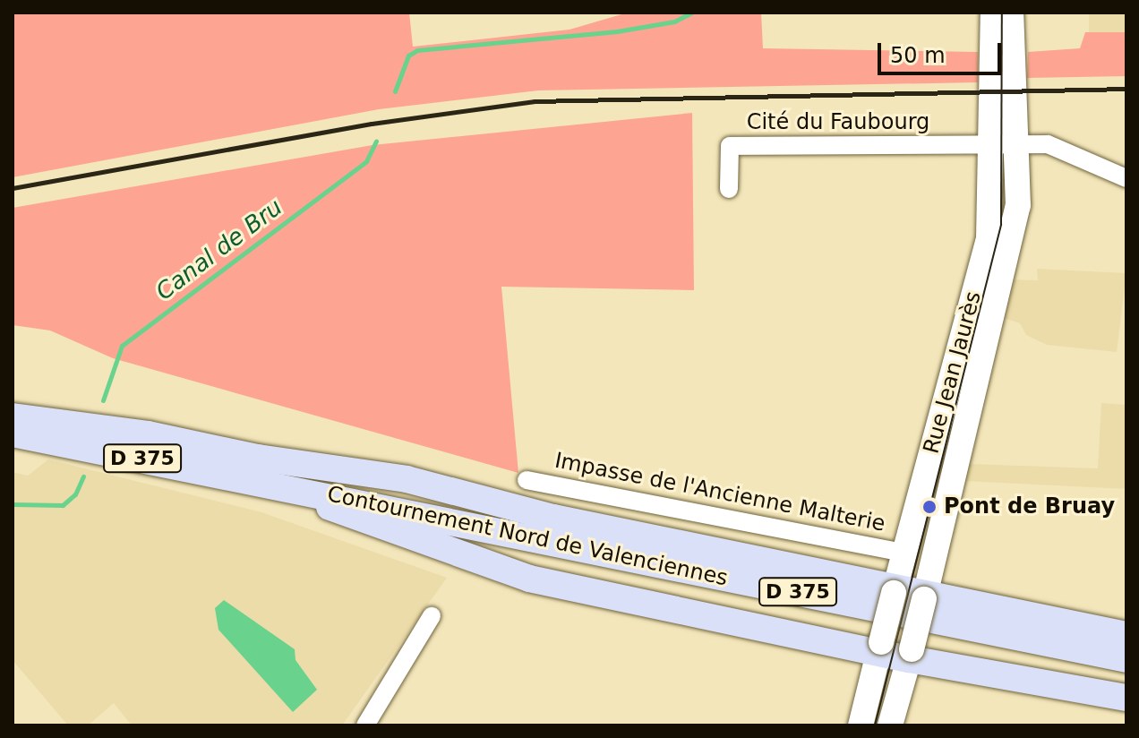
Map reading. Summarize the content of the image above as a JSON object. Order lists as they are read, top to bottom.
{
  "streets": {
    "main road": ["Rue Jean Jaurès", "D 375", "Contournement Nord de Valenciennes"],
    "street": ["Cité du Faubourg", "Impasse de l'Ancienne Malterie"]
  },
  "crossings": [
    ["Cité du Faubourg", "Rue Jean Jaurès"],
    ["Rue Jean Jaurès", "Impasse de l'Ancienne Malterie"]
  ],
  "water": ["Canal de Bru"],
  "places": ["Pont de Bruay"],
  "scale_bar": "50 m"
}
